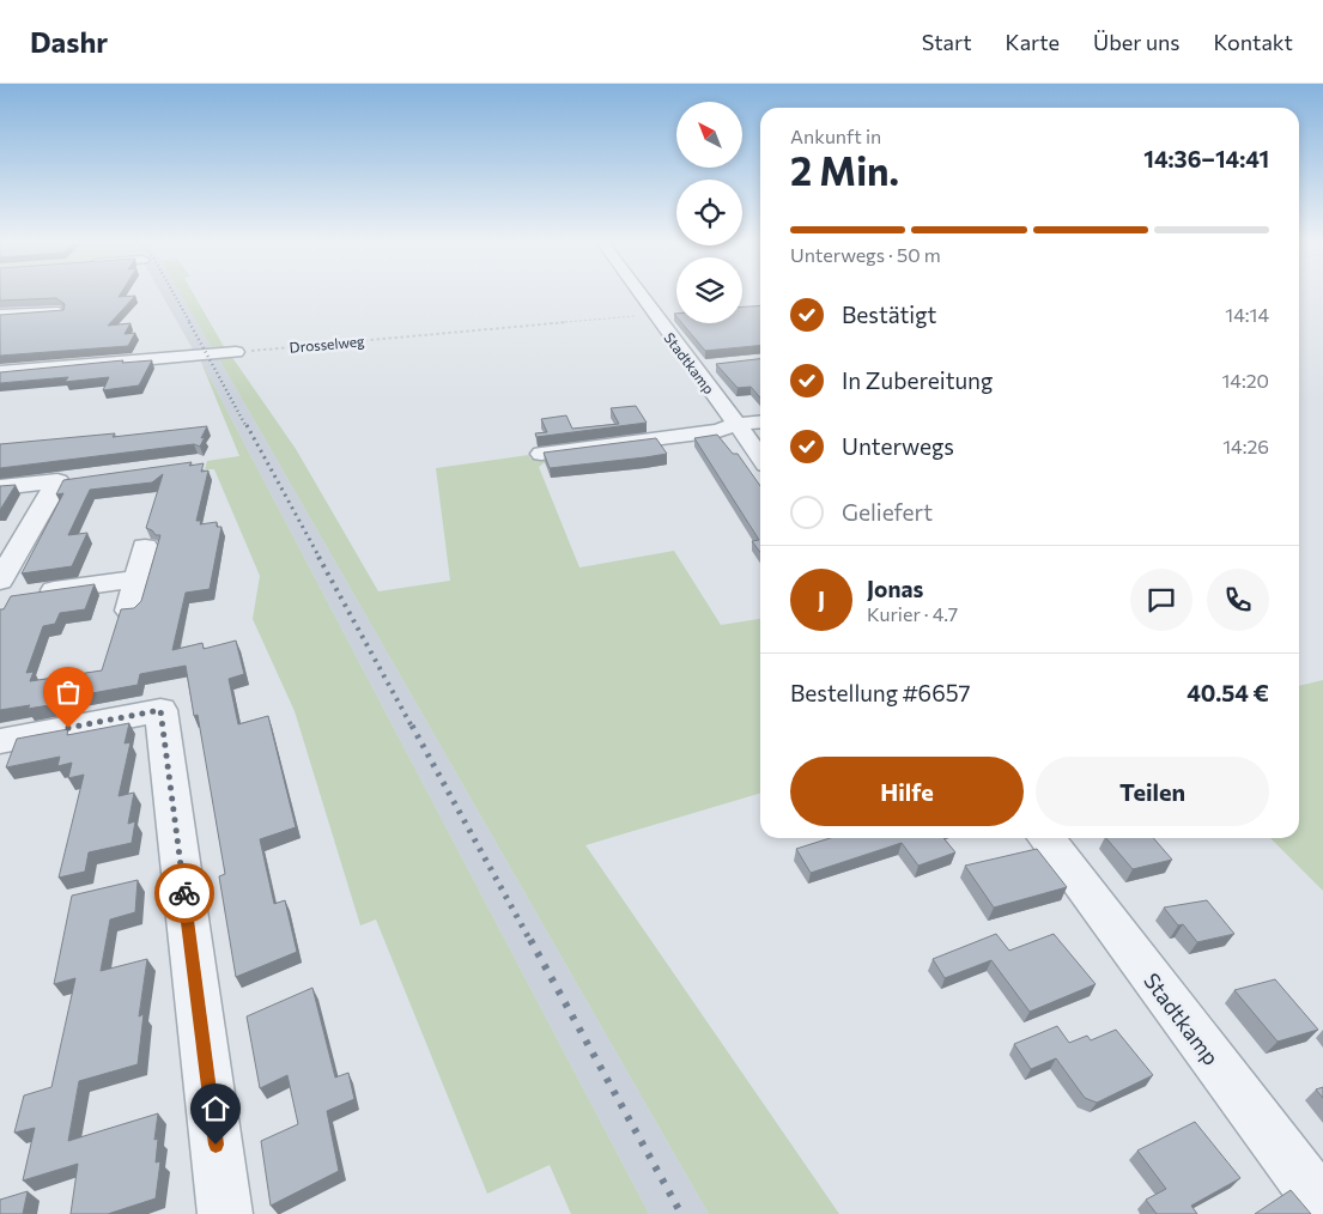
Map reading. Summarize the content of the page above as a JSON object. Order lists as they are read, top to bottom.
{
  "streets": {
    "street": ["Stadtkamp"],
    "path": ["Drosselweg"]
  },
  "crossings": [
    ["Drosselweg", "Stadtkamp"]
  ],
  "north": "top left",
  "page": {
    "header": "Dashr",
    "nav": [
      "Start",
      "Karte",
      "Über uns",
      "Kontakt"
    ],
    "heading": ["2 Min.", "Ankunft in", "14:36–14:41"],
    "panel": [
      "Jonas",
      "Kurier · 4.7",
      "Bestellung #6657",
      "40.54 €"
    ],
    "bar": "Unterwegs · 50 m",
    "list": [
      ["Bestätigt", "14:14"],
      ["In Zubereitung", "14:20"],
      ["Unterwegs", "14:26"],
      "Geliefert"
    ],
    "round": "J",
    "buttons": ["Hilfe", "Teilen"]
  }
}
